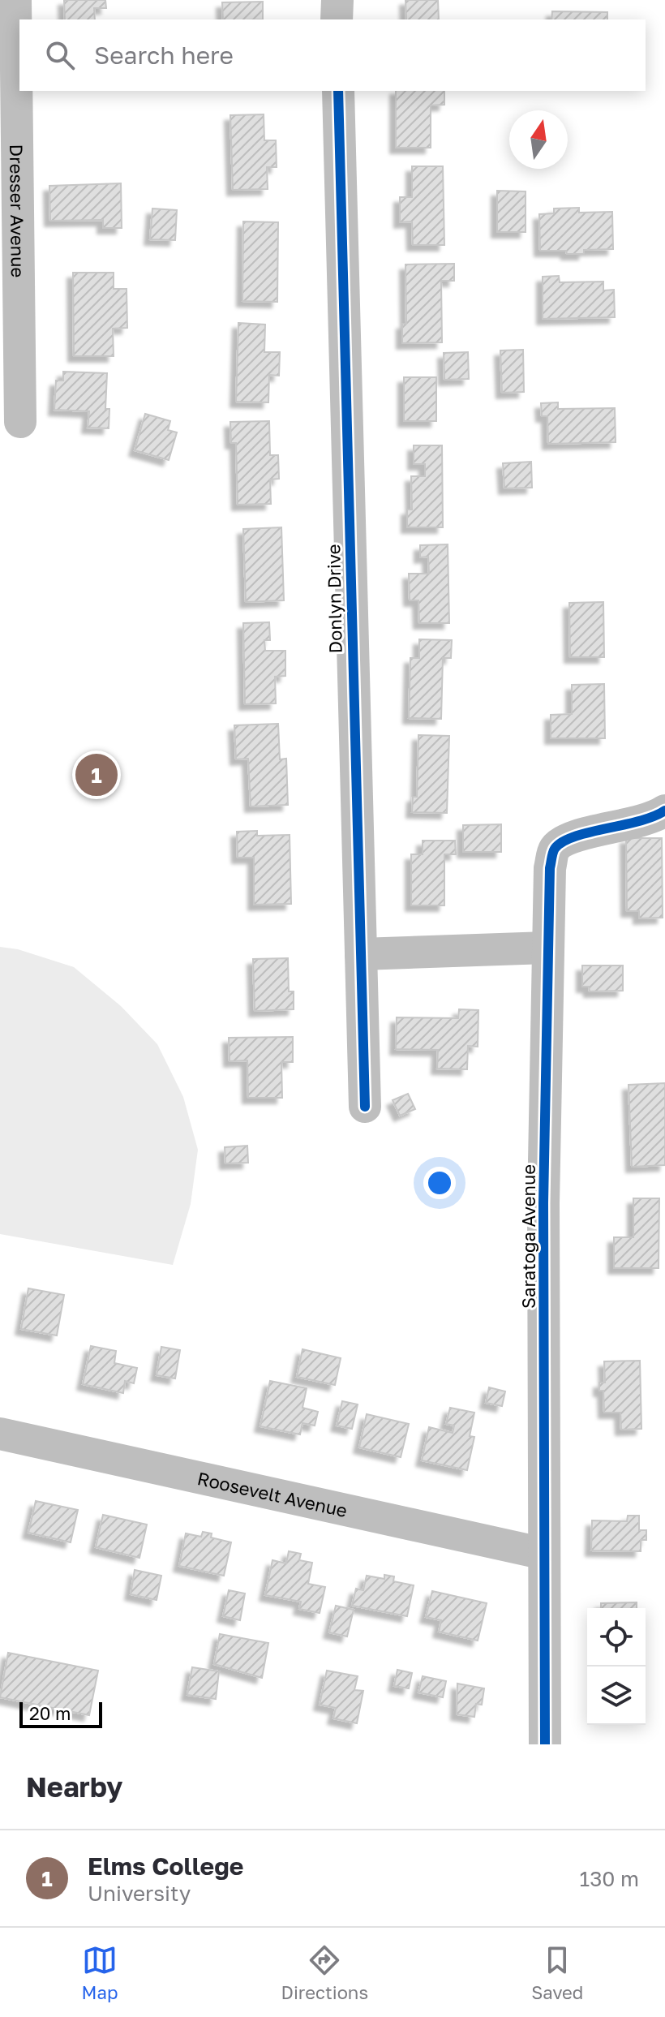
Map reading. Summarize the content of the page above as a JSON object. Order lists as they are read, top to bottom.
{
  "streets": {
    "street": [
      "Dresser Avenue",
      "Donlyn Drive",
      "Saratoga Avenue",
      "Roosevelt Avenue"
    ]
  },
  "crossings": [
    ["Saratoga Avenue", "Roosevelt Avenue"]
  ],
  "scale_bar": "20 m",
  "north": "top",
  "page": {
    "search": "Search here",
    "pins": "1",
    "scale": "20 m",
    "heading": "Nearby",
    "list": [
      {
        "mark": "1",
        "name": "Elms College",
        "note": "University",
        "value": "130 m"
      }
    ],
    "nav": ["Map", "Directions", "Saved"]
  }
}
